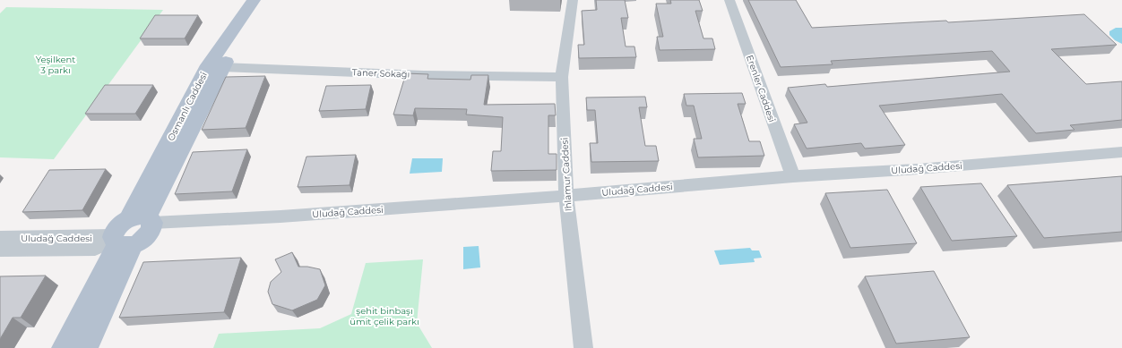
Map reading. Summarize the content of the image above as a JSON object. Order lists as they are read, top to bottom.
{
  "streets": {
    "main road": ["Osmanlı Caddesi"],
    "street": [
      "Taner Sokağı",
      "Erenler Caddesi",
      "Uludağ Caddesi",
      "Ihlamur Caddesi"
    ]
  },
  "crossings": [
    ["Taner Sokağı", "Osmanlı Caddesi"],
    ["Taner Sokağı", "Ihlamur Caddesi"],
    ["Erenler Caddesi", "Uludağ Caddesi"],
    ["Osmanlı Caddesi", "Uludağ Caddesi"],
    ["Uludağ Caddesi", "Ihlamur Caddesi"]
  ],
  "parks": ["Yeşilkent 3 parkı", "şehit binbaşı ümit çelik parkı"]
}
